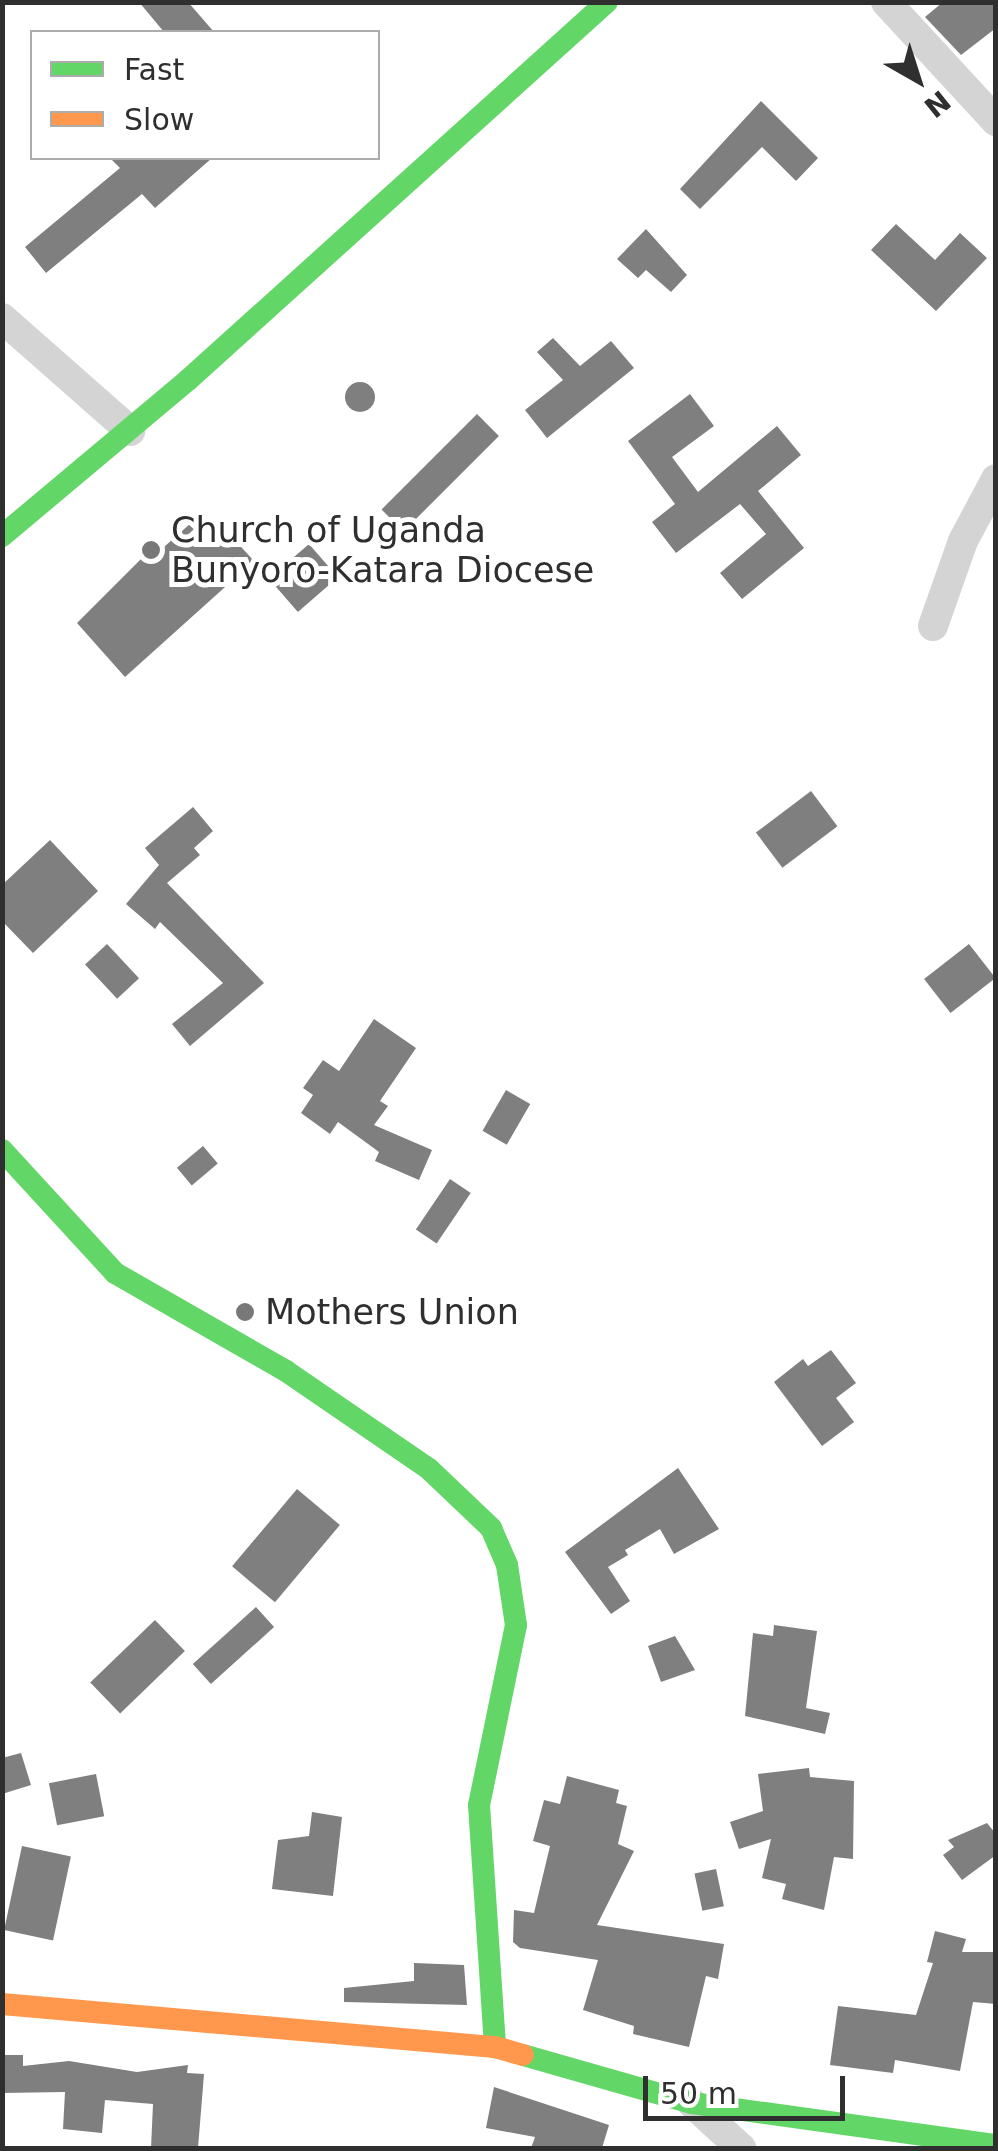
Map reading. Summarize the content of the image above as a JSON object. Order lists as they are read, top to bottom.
{
  "places": ["Church of Uganda Bunyoro-Katara Diocese", "Mothers Union"],
  "legend": ["Fast", "Slow"],
  "scale_bar": "50 m",
  "north": "bottom right"
}
